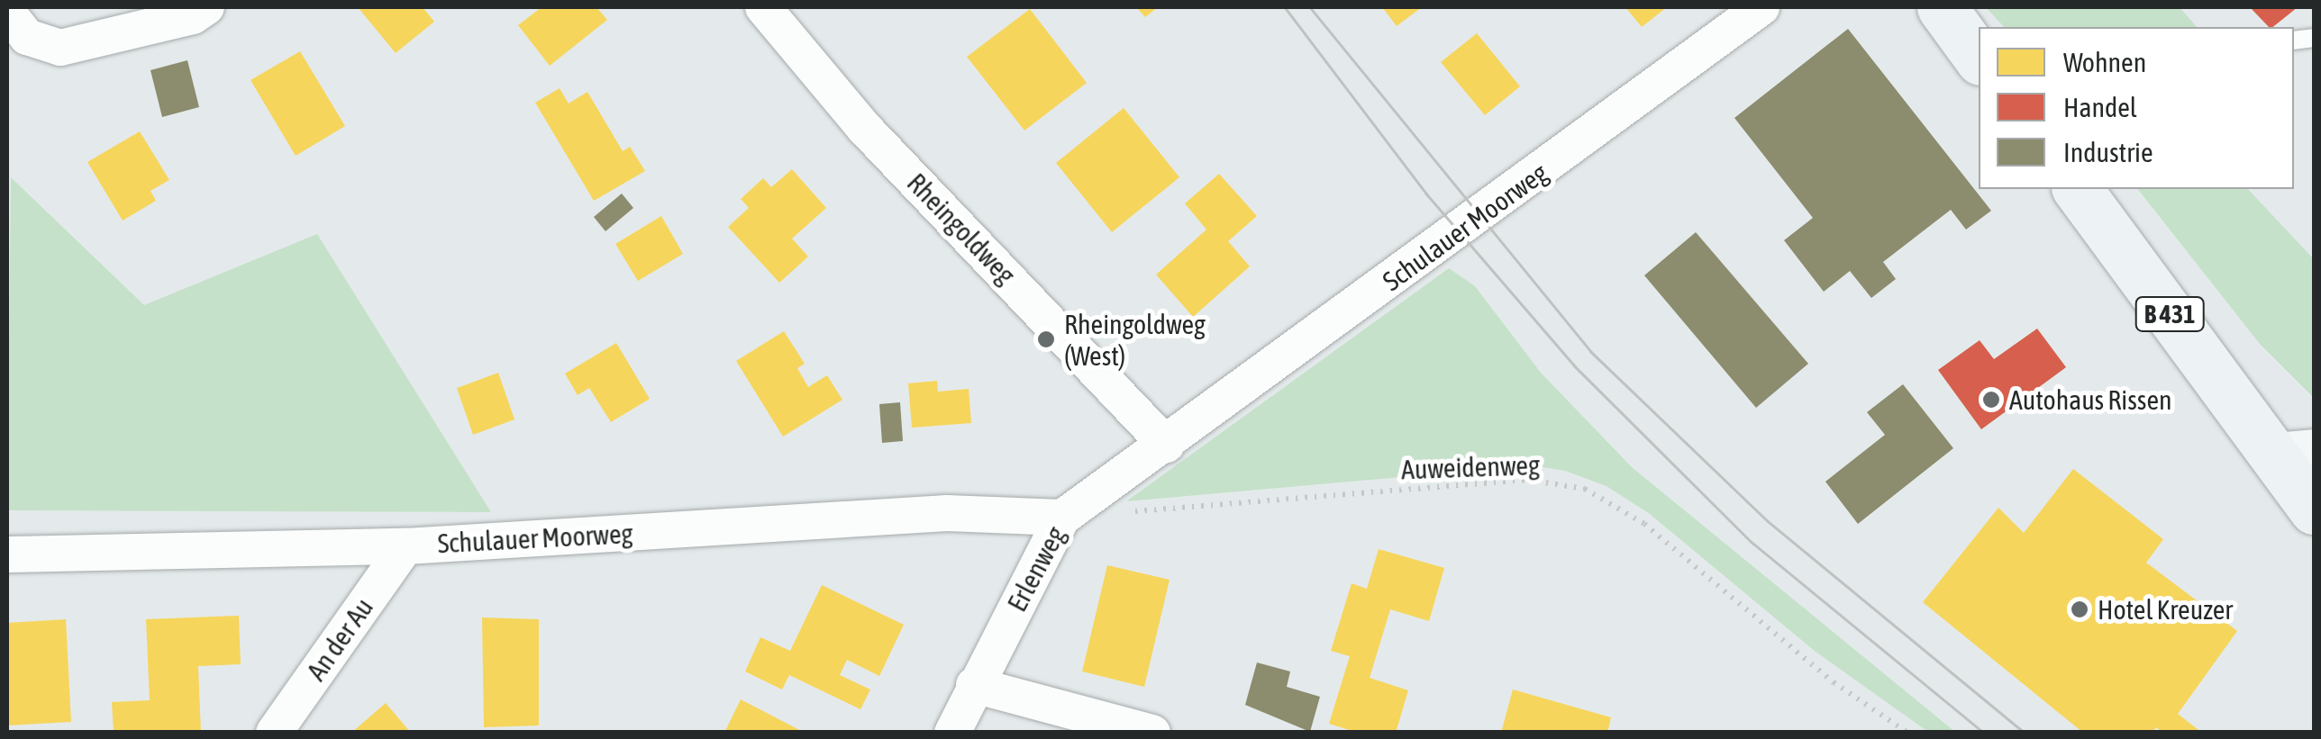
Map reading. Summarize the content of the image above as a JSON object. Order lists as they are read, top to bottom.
{
  "streets": {
    "main road": ["B 431"],
    "street": [
      "Schulauer Moorweg",
      "Rheingoldweg",
      "Erlenweg",
      "An der Au"
    ],
    "path": ["Auweidenweg"]
  },
  "crossings": [
    ["Schulauer Moorweg", "Rheingoldweg"],
    ["Schulauer Moorweg", "Auweidenweg"],
    ["Schulauer Moorweg", "Erlenweg"],
    ["Schulauer Moorweg", "An der Au"],
    ["Rheingoldweg", "Erlenweg"],
    ["Auweidenweg", "Erlenweg"]
  ],
  "places": ["Rheingoldweg (West)", "Autohaus Rissen", "Hotel Kreuzer"],
  "legend": ["Wohnen", "Handel", "Industrie"]
}
